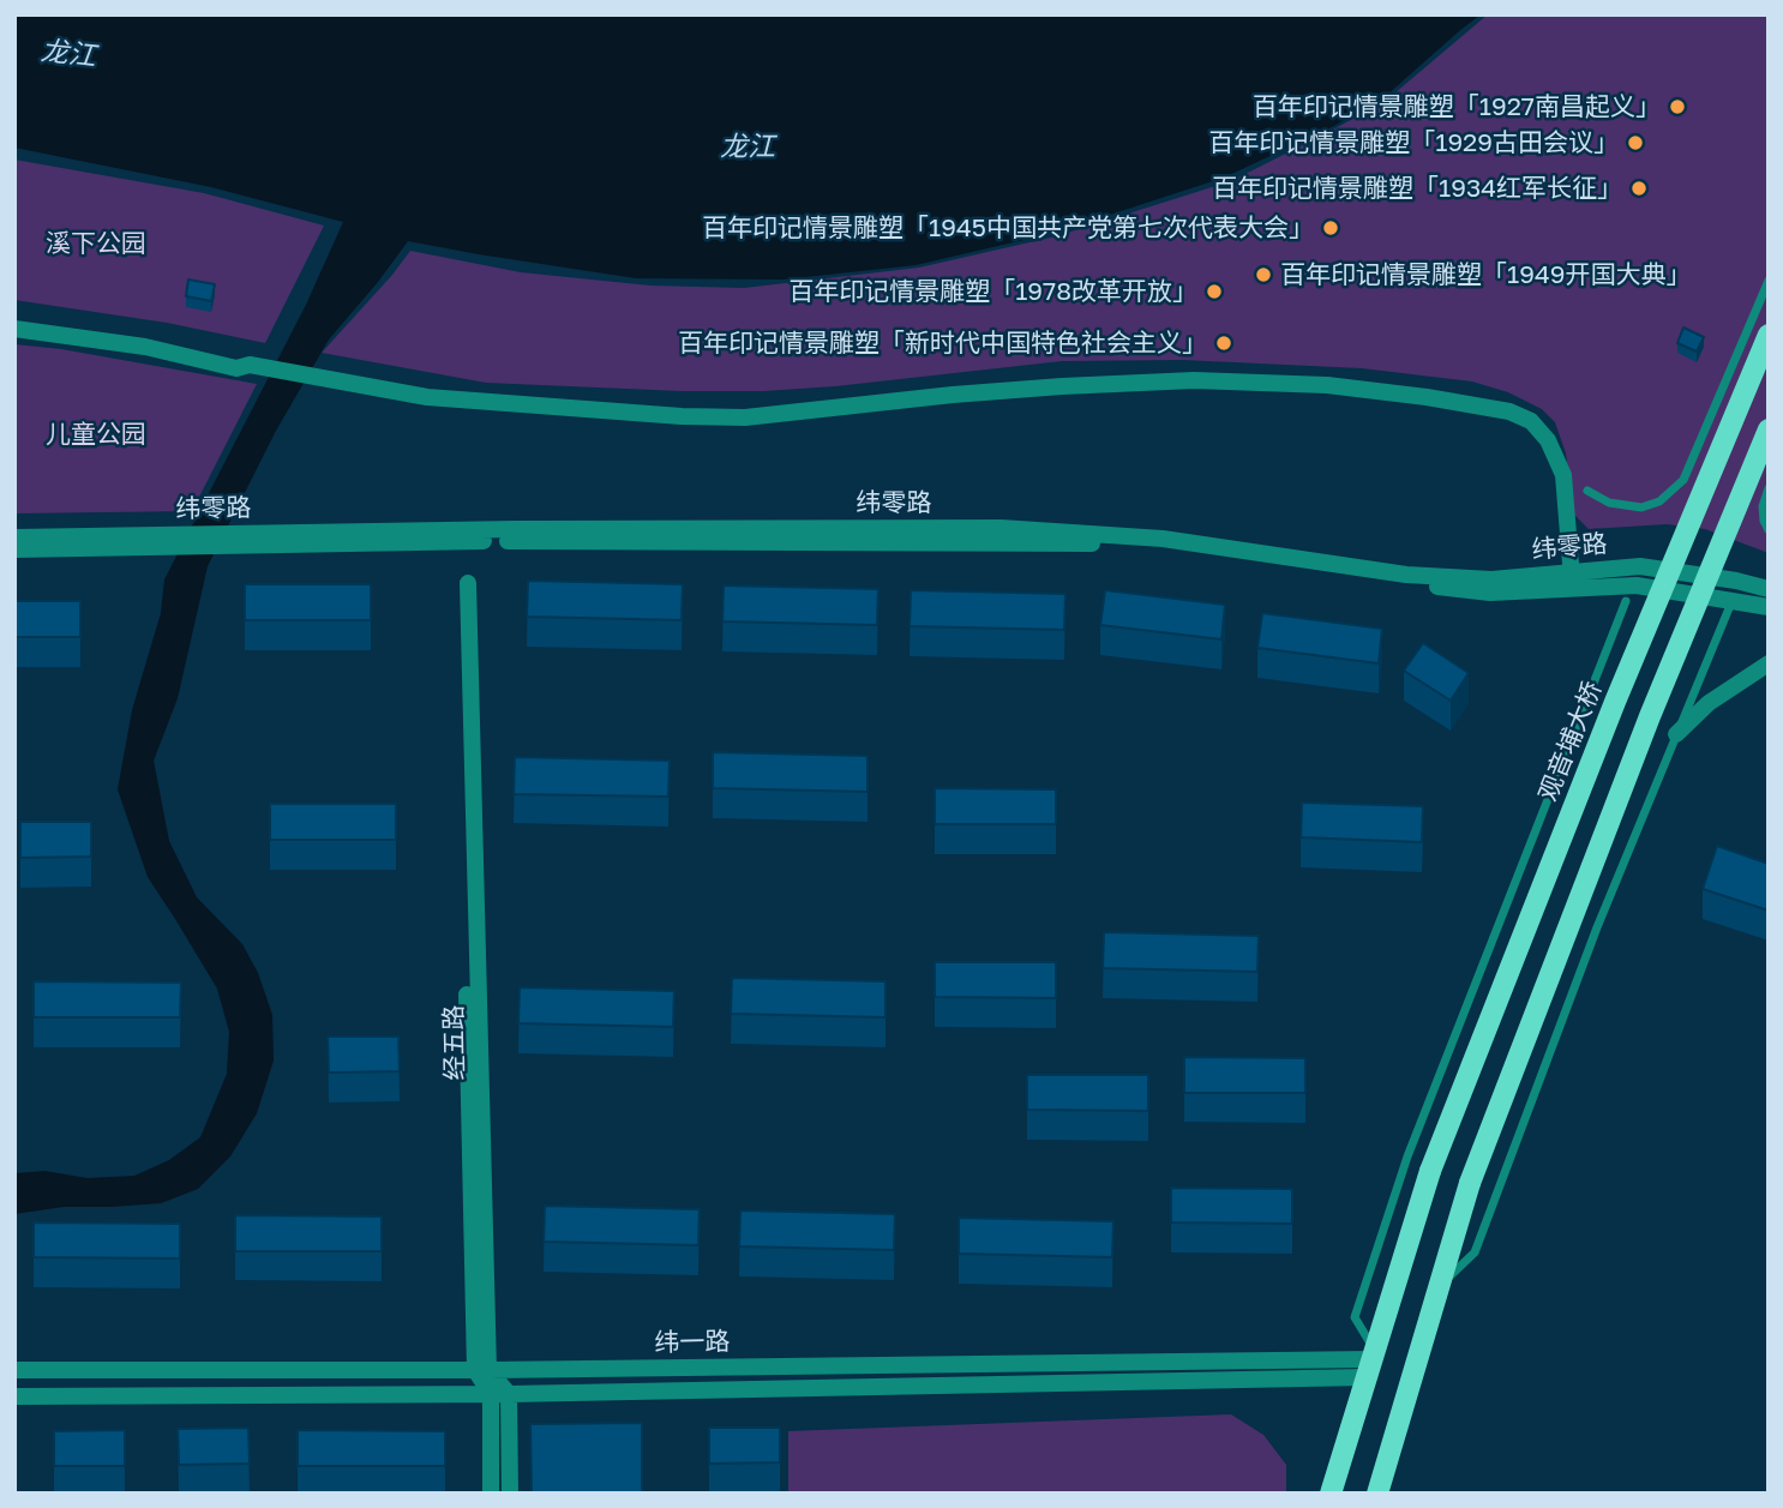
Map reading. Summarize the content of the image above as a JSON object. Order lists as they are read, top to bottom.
{
  "streets": {
    "main road": ["观音埔大桥"],
    "street": ["纬零路", "经五路", "纬一路"]
  },
  "crossings": [
    ["观音埔大桥", "纬一路"],
    ["经五路", "纬一路"]
  ],
  "water": ["龙江"],
  "parks": ["溪下公园", "儿童公园"],
  "places": [
    "百年印记情景雕塑「1927南昌起义」",
    "百年印记情景雕塑「1929古田会议」",
    "百年印记情景雕塑「1934红军长征」",
    "百年印记情景雕塑「1945中国共产党第七次代表大会」",
    "百年印记情景雕塑「1949开国大典」",
    "百年印记情景雕塑「1978改革开放」",
    "百年印记情景雕塑「新时代中国特色社会主义」"
  ]
}
